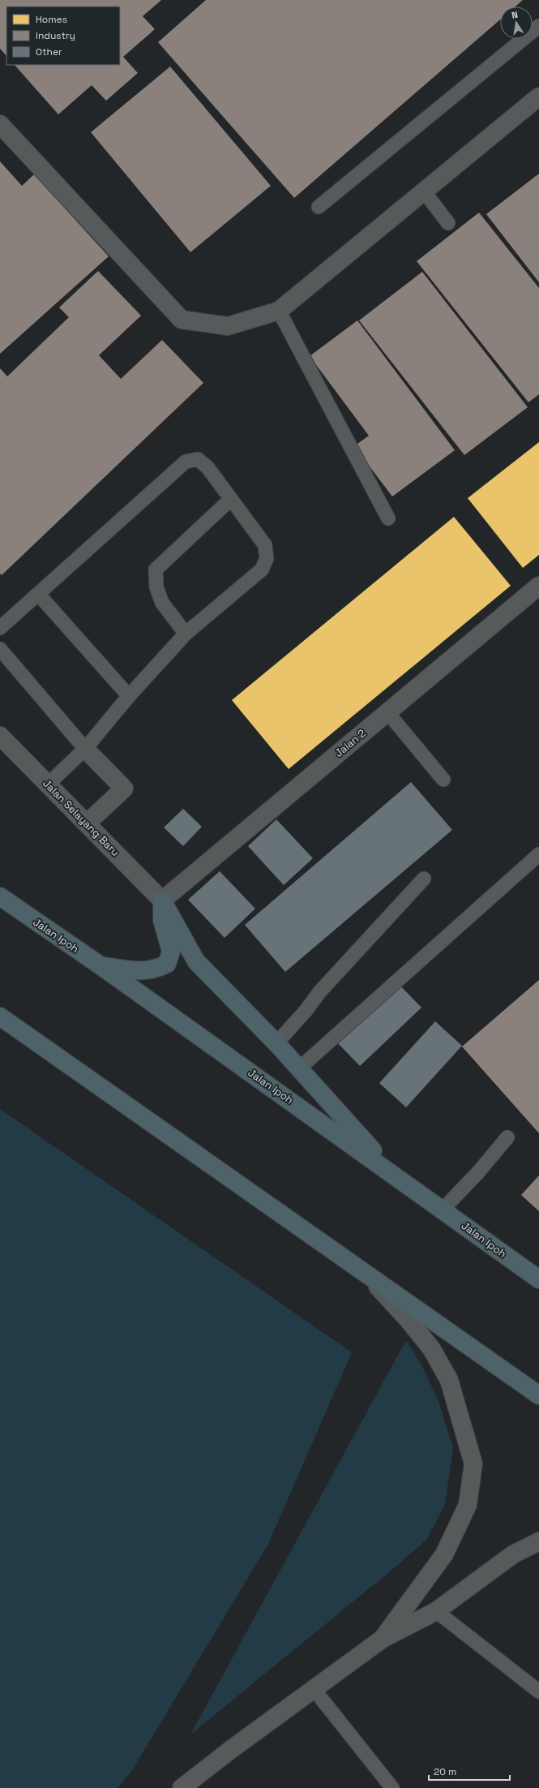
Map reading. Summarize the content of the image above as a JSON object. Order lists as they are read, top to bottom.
{
  "streets": {
    "highway": ["Jalan Ipoh"],
    "street": ["Jalan 2", "Jalan Selayang Baru"]
  },
  "crossings": [
    ["Jalan 2", "Jalan Selayang Baru"]
  ],
  "legend": ["Homes", "Industry", "Other"],
  "scale_bar": "20 m",
  "north": "top"
}
